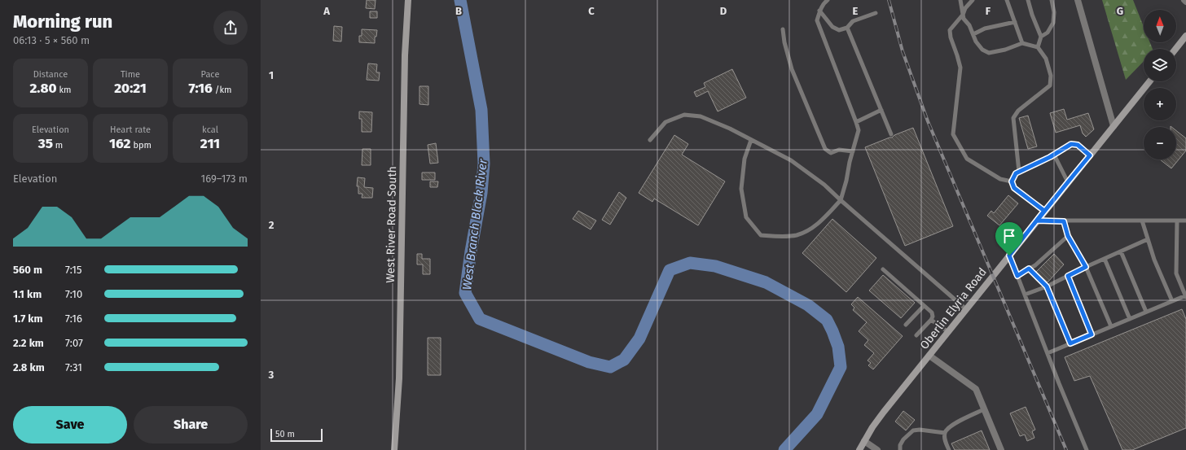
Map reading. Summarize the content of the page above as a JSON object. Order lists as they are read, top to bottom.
{
  "streets": {
    "main road": ["West River Road South", "Oberlin Elyria Road"]
  },
  "water": ["West Branch Black River"],
  "scale_bar": "50 m",
  "north": "top",
  "page": {
    "heading": ["Morning run", "06:13 · 5 × 560 m"],
    "map_buttons": ["+", "−"],
    "stats": [
      ["Distance", "2.80 km"],
      ["Time", "20:21"],
      ["Pace", "7:16 /km"],
      ["Elevation", "35 m"],
      ["Heart rate", "162 bpm"],
      ["kcal", "211"]
    ],
    "chart": ["Elevation", "169–173 m"],
    "list": [
      {
        "name": "560 m",
        "note": "7:15"
      },
      {
        "name": "1.1 km",
        "note": "7:10"
      },
      {
        "name": "1.7 km",
        "note": "7:16"
      },
      {
        "name": "2.2 km",
        "note": "7:07"
      },
      {
        "name": "2.8 km",
        "note": "7:31"
      }
    ],
    "buttons": ["Save", "Share"],
    "scale": "50 m"
  },
  "grid": {
    "columns": [
      "A",
      "B",
      "C",
      "D",
      "E",
      "F",
      "G"
    ],
    "rows": ["1", "2", "3"]
  }
}
